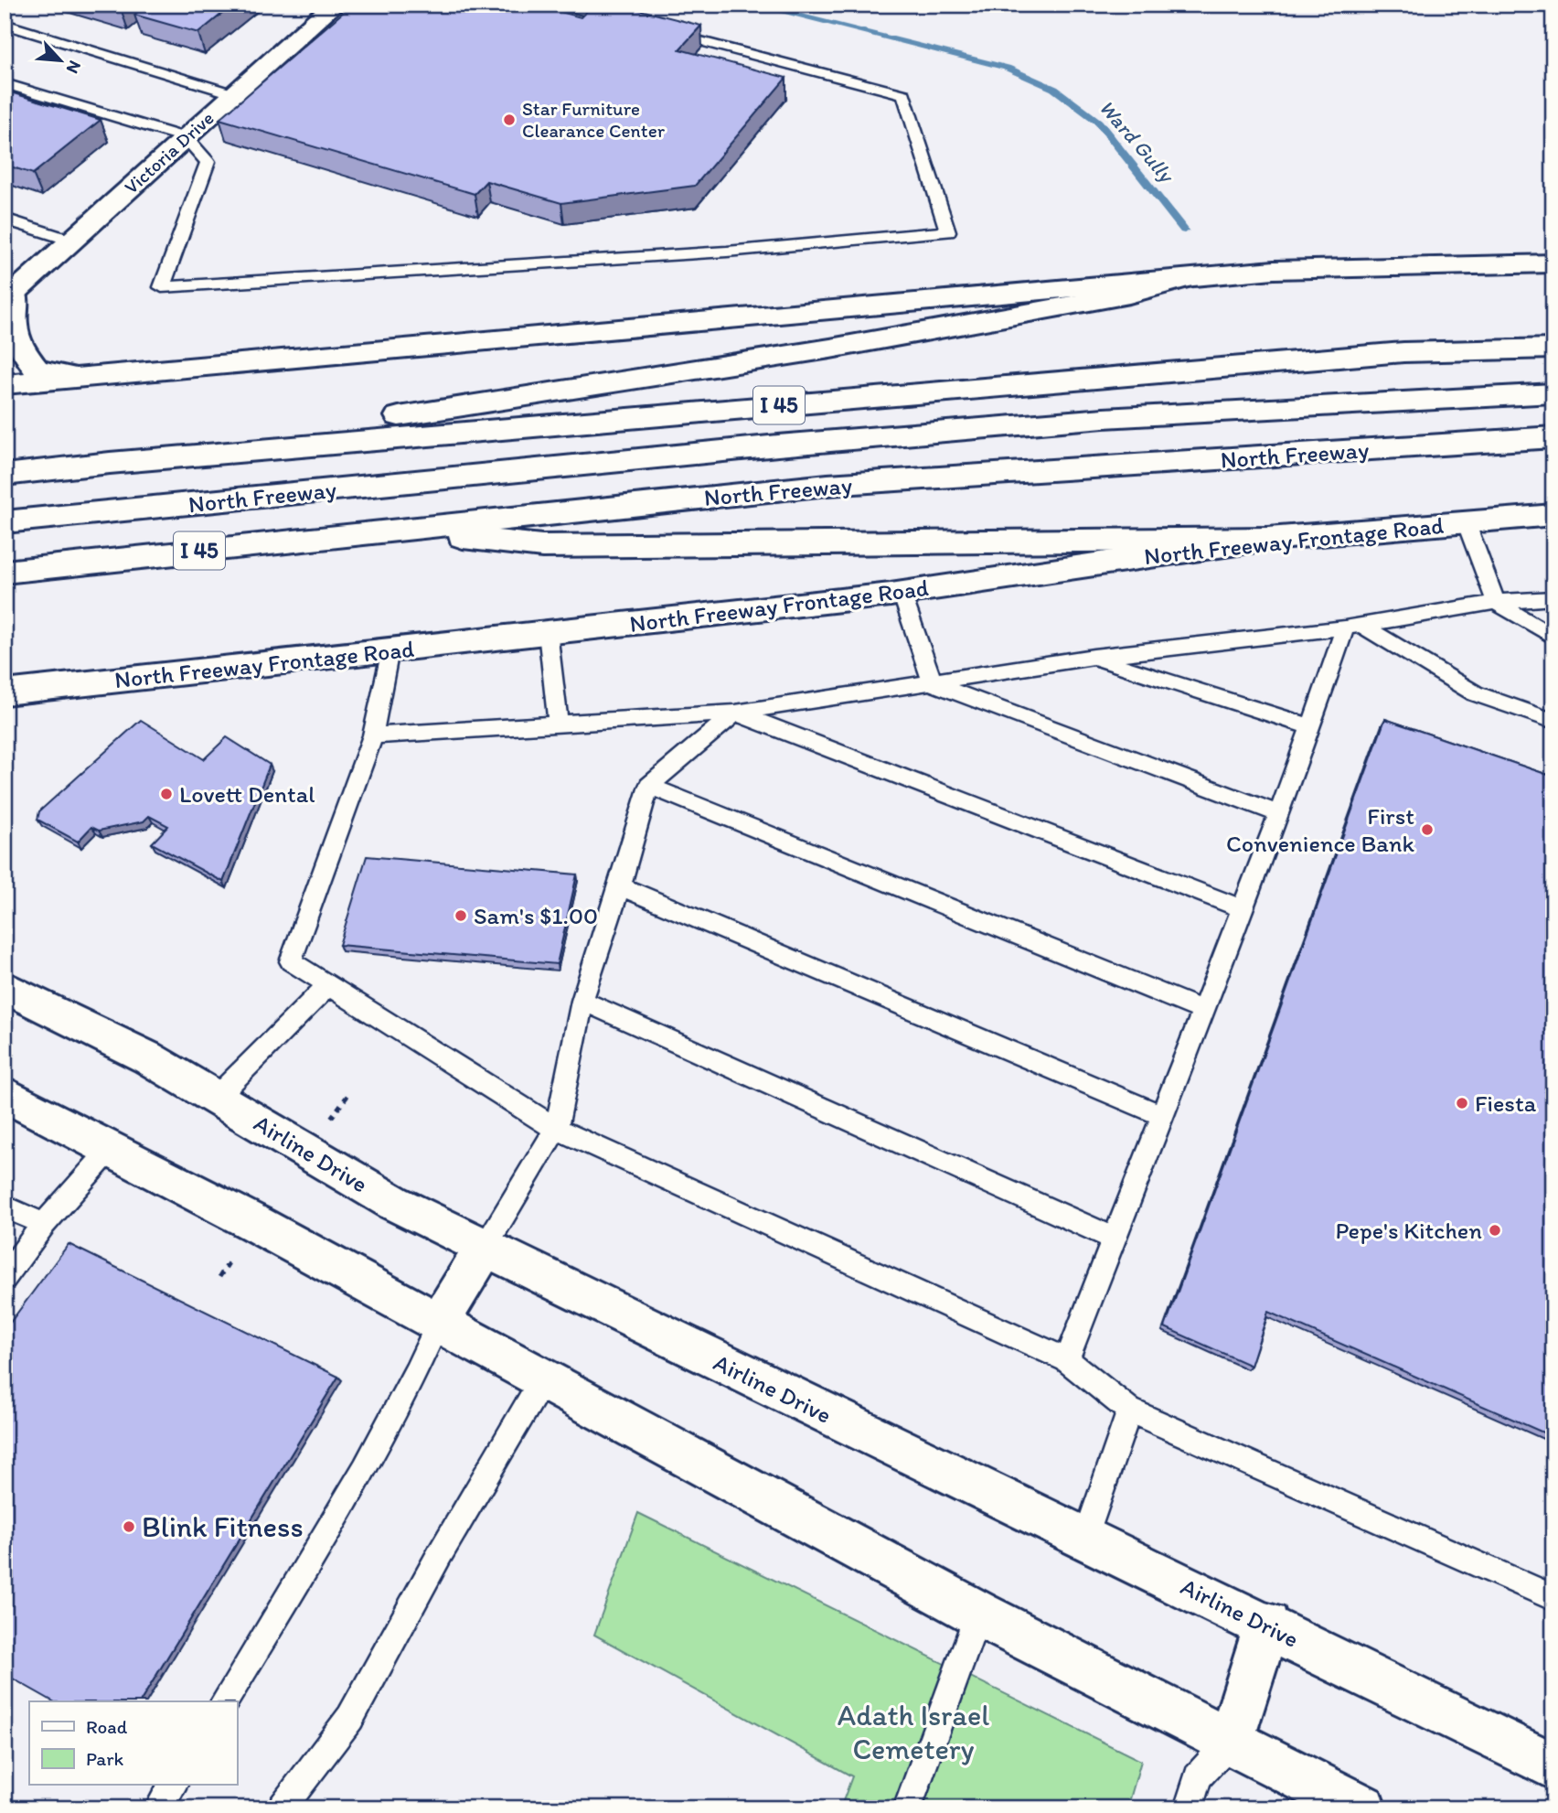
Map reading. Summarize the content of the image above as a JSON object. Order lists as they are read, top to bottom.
{
  "streets": {
    "main road": [
      "Victoria Drive",
      "I 45",
      "North Freeway",
      "North Freeway Frontage Road",
      "Airline Drive"
    ]
  },
  "water": ["Ward Gully"],
  "parks": ["Adath Israel Cemetery"],
  "places": [
    "Star Furniture Clearance Center",
    "Lovett Dental",
    "First Convenience Bank",
    "Sam's $1.00",
    "Fiesta",
    "Pepe's Kitchen",
    "Blink Fitness"
  ],
  "legend": ["Road", "Park"],
  "north": "bottom right"
}
